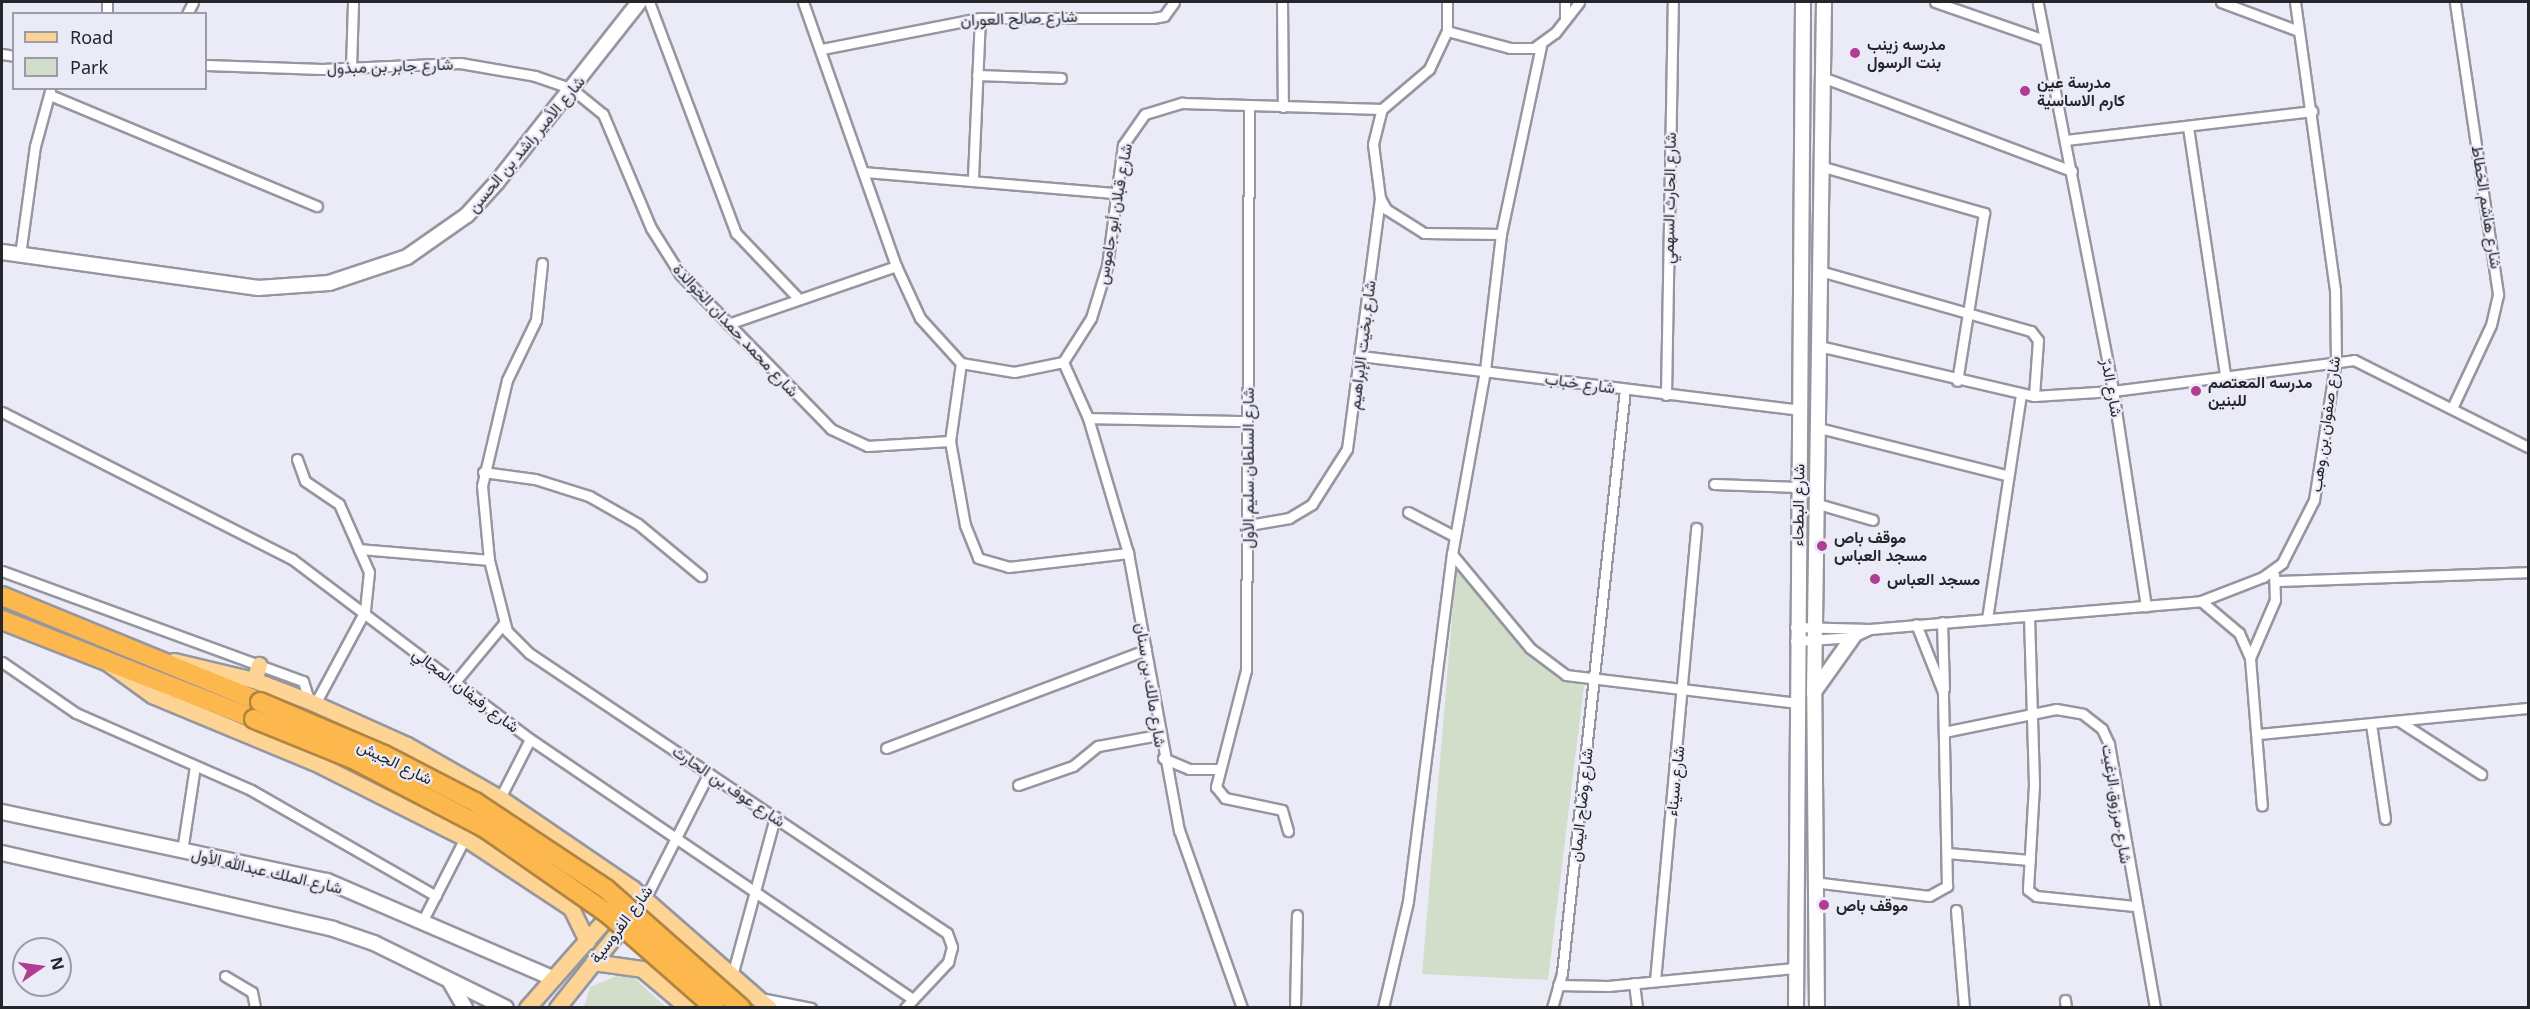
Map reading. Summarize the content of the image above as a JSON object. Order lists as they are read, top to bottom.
{
  "streets": {
    "highway": ["شارع الجيش"],
    "main road": ["شارع الملك عبدالله الأول", "شارع الفروسية"],
    "street": [
      "شارع صالح العوران",
      "شارع جابر بن مبذول",
      "شارع الأمير راشد بن الحسن",
      "شارع الحارث السهمي",
      "شارع هاشم الخطاط",
      "شارع قبلان أبو جاموس",
      "شارع محمد حمدان الخوالدة",
      "شارع بخيت الإبراهيم",
      "شارع خباب",
      "شارع الدرّ",
      "شارع صفوان بن وهب",
      "شارع السلطان سليم الأول",
      "شارع البطحاء",
      "شارع مالك بن سنان",
      "شارع رفيفان المجالي",
      "شارع سيناء",
      "شارع عوف بن الحارث",
      "شارع مرزوق الزغيت",
      "شارع وضاح اليمان"
    ]
  },
  "crossings": [
    ["شارع جابر بن مبذول", "شارع الأمير راشد بن الحسن"],
    ["شارع جابر بن مبذول", "شارع محمد حمدان الخوالدة"],
    ["شارع الأمير راشد بن الحسن", "شارع محمد حمدان الخوالدة"],
    ["شارع الحارث السهمي", "شارع خباب"],
    ["شارع قبلان أبو جاموس", "شارع بخيت الإبراهيم"],
    ["شارع قبلان أبو جاموس", "شارع السلطان سليم الأول"],
    ["شارع قبلان أبو جاموس", "شارع مالك بن سنان"],
    ["شارع بخيت الإبراهيم", "شارع خباب"],
    ["شارع بخيت الإبراهيم", "شارع السلطان سليم الأول"],
    ["شارع خباب", "شارع البطحاء"],
    ["شارع خباب", "شارع وضاح اليمان"],
    ["شارع الدرّ", "شارع صفوان بن وهب"],
    ["شارع صفوان بن وهب", "شارع البطحاء"],
    ["شارع رفيفان المجالي", "شارع عوف بن الحارث"],
    ["شارع رفيفان المجالي", "شارع الفروسية"],
    ["شارع عوف بن الحارث", "شارع الفروسية"],
    ["شارع الملك عبدالله الأول", "شارع الفروسية"]
  ],
  "places": [
    "مدرسه زينب بنت الرسول",
    "مدرسة عين كارم الاساسية",
    "مدرسه المعتصم للبنين",
    "موقف باص مسجد العباس",
    "مسجد العباس",
    "موقف باص"
  ],
  "legend": ["Road", "Park"],
  "north": "right"
}
